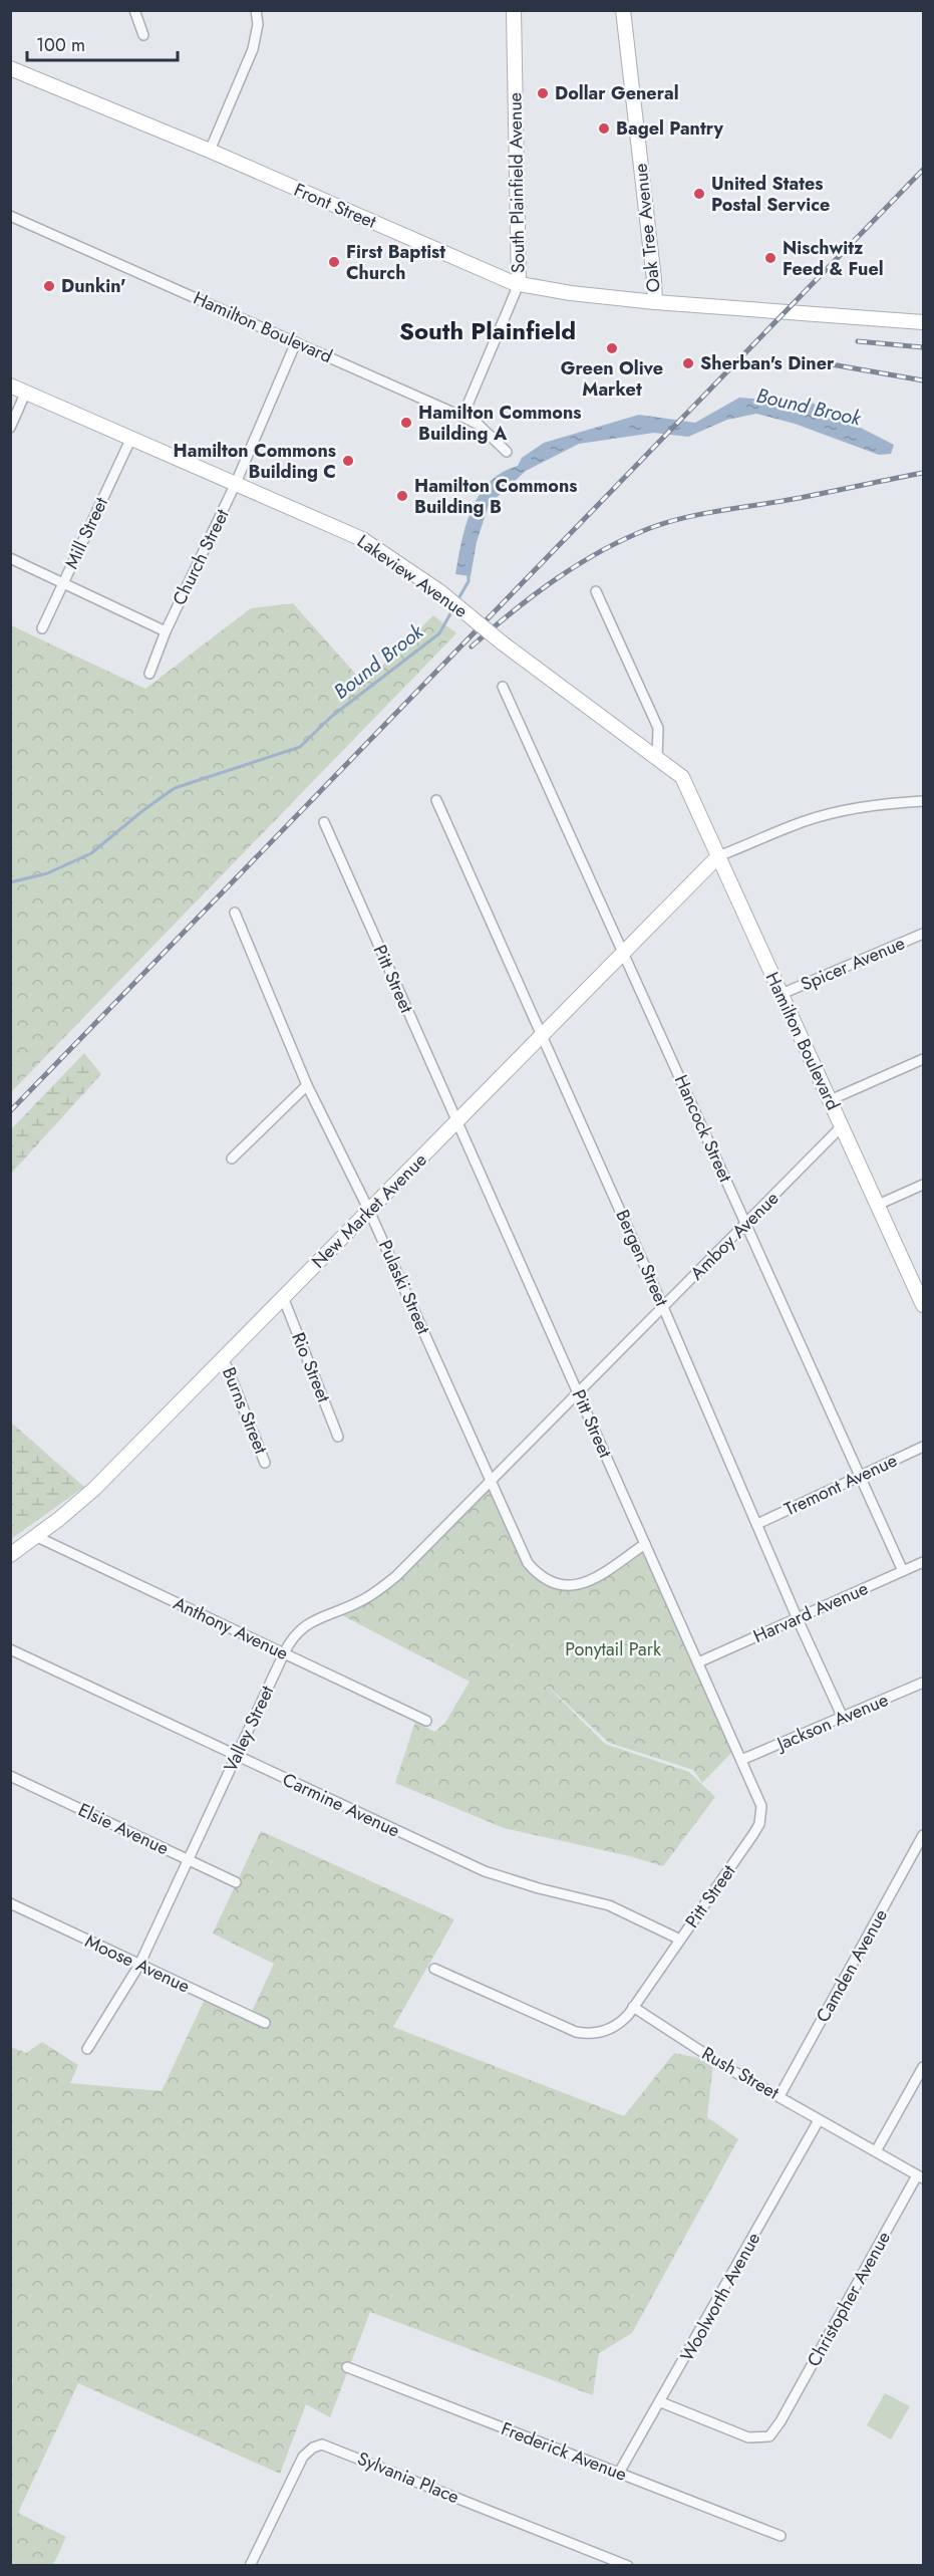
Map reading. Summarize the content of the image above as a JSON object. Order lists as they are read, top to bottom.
{
  "streets": {
    "main road": [
      "South Plainfield Avenue",
      "Front Street",
      "Oak Tree Avenue",
      "Hamilton Boulevard",
      "Lakeview Avenue",
      "New Market Avenue"
    ],
    "street": [
      "Mill Street",
      "Church Street",
      "Spicer Avenue",
      "Pitt Street",
      "Hancock Street",
      "Amboy Avenue",
      "Bergen Street",
      "Pulaski Street",
      "Rio Street",
      "Burns Street",
      "Tremont Avenue",
      "Harvard Avenue",
      "Anthony Avenue",
      "Jackson Avenue",
      "Valley Street",
      "Carmine Avenue",
      "Elsie Avenue",
      "Moose Avenue",
      "Camden Avenue",
      "Rush Street",
      "Woolworth Avenue",
      "Christopher Avenue",
      "Frederick Avenue",
      "Sylvania Place"
    ]
  },
  "crossings": [
    ["South Plainfield Avenue", "Front Street"],
    ["South Plainfield Avenue", "Hamilton Boulevard"],
    ["Front Street", "Oak Tree Avenue"],
    ["Hamilton Boulevard", "Church Street"],
    ["Hamilton Boulevard", "Lakeview Avenue"],
    ["Hamilton Boulevard", "Spicer Avenue"],
    ["Hamilton Boulevard", "New Market Avenue"],
    ["Hamilton Boulevard", "Amboy Avenue"],
    ["Mill Street", "Lakeview Avenue"],
    ["Church Street", "Lakeview Avenue"],
    ["Pitt Street", "New Market Avenue"],
    ["Pitt Street", "Amboy Avenue"],
    ["Pitt Street", "Pulaski Street"],
    ["Pitt Street", "Harvard Avenue"],
    ["Pitt Street", "Jackson Avenue"],
    ["Pitt Street", "Carmine Avenue"],
    ["Pitt Street", "Rush Street"],
    ["Hancock Street", "New Market Avenue"],
    ["Hancock Street", "Amboy Avenue"],
    ["Hancock Street", "Tremont Avenue"],
    ["Hancock Street", "Harvard Avenue"],
    ["New Market Avenue", "Bergen Street"],
    ["New Market Avenue", "Pulaski Street"],
    ["New Market Avenue", "Rio Street"],
    ["New Market Avenue", "Burns Street"],
    ["New Market Avenue", "Anthony Avenue"],
    ["Amboy Avenue", "Bergen Street"],
    ["Amboy Avenue", "Pulaski Street"],
    ["Amboy Avenue", "Valley Street"],
    ["Bergen Street", "Tremont Avenue"],
    ["Bergen Street", "Harvard Avenue"],
    ["Bergen Street", "Jackson Avenue"],
    ["Anthony Avenue", "Valley Street"],
    ["Valley Street", "Carmine Avenue"],
    ["Valley Street", "Elsie Avenue"],
    ["Valley Street", "Moose Avenue"],
    ["Camden Avenue", "Rush Street"],
    ["Rush Street", "Woolworth Avenue"],
    ["Rush Street", "Christopher Avenue"],
    ["Woolworth Avenue", "Christopher Avenue"],
    ["Woolworth Avenue", "Frederick Avenue"]
  ],
  "districts": ["South Plainfield"],
  "water": ["Bound Brook"],
  "parks": ["Ponytail Park"],
  "places": [
    "Dollar General",
    "Bagel Pantry",
    "United States Postal Service",
    "Nischwitz Feed & Fuel",
    "First Baptist Church",
    "Dunkin'",
    "Green Olive Market",
    "Sherban's Diner",
    "Hamilton Commons Building A",
    "Hamilton Commons Building C",
    "Hamilton Commons Building B"
  ],
  "scale_bar": "100 m"
}
